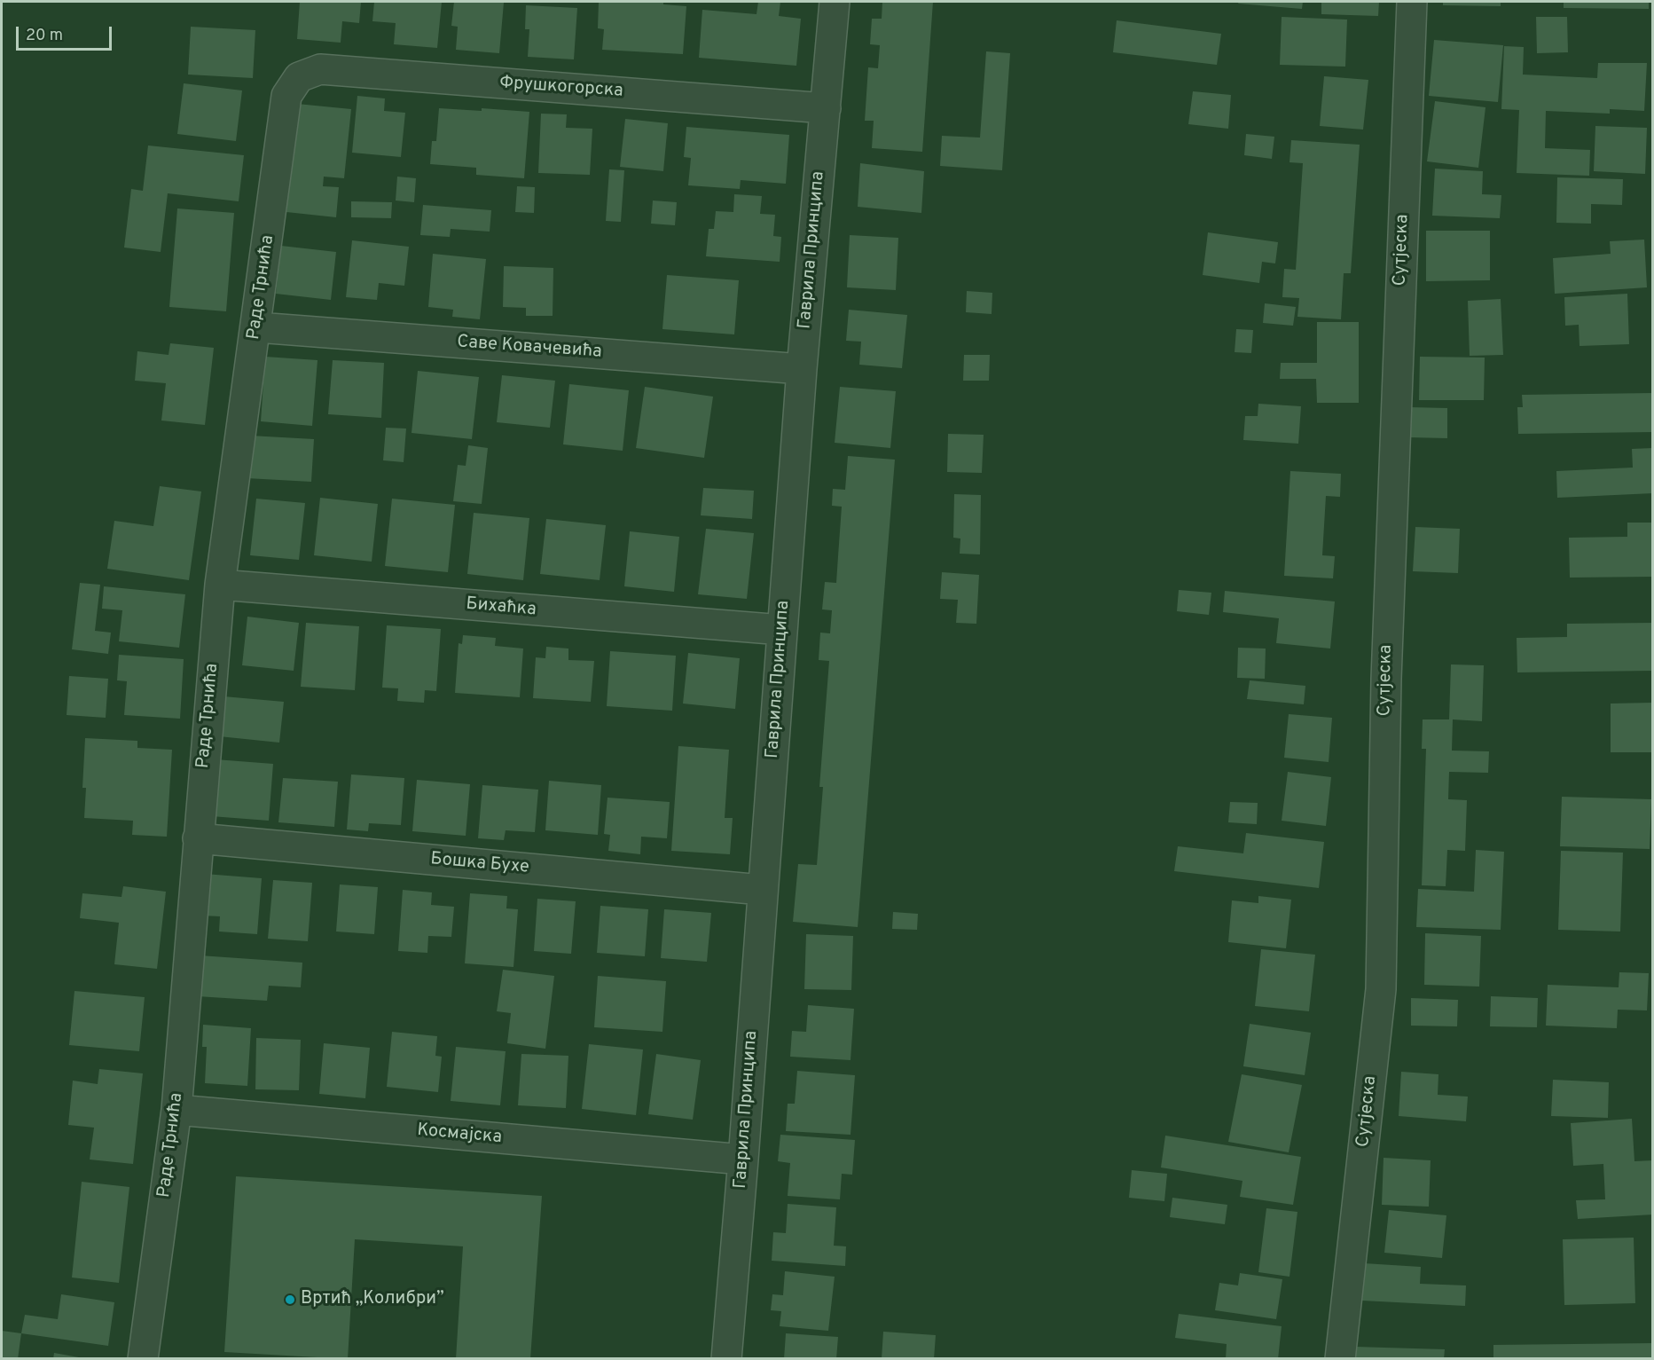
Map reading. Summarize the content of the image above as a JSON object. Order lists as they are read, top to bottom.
{
  "streets": {
    "street": [
      "Фрушкогорска",
      "Гаврила Принципа",
      "Сутјеска",
      "Раде Трнића",
      "Саве Ковачевића",
      "Бихаћка",
      "Бошка Бухе",
      "Космајска"
    ]
  },
  "crossings": [
    ["Фрушкогорска", "Гаврила Принципа"],
    ["Фрушкогорска", "Раде Трнића"],
    ["Гаврила Принципа", "Саве Ковачевића"],
    ["Гаврила Принципа", "Бихаћка"],
    ["Гаврила Принципа", "Бошка Бухе"],
    ["Гаврила Принципа", "Космајска"],
    ["Раде Трнића", "Саве Ковачевића"],
    ["Раде Трнића", "Бихаћка"],
    ["Раде Трнића", "Бошка Бухе"],
    ["Раде Трнића", "Космајска"]
  ],
  "places": ["Вртић „Колибри”"],
  "scale_bar": "20 m"
}
